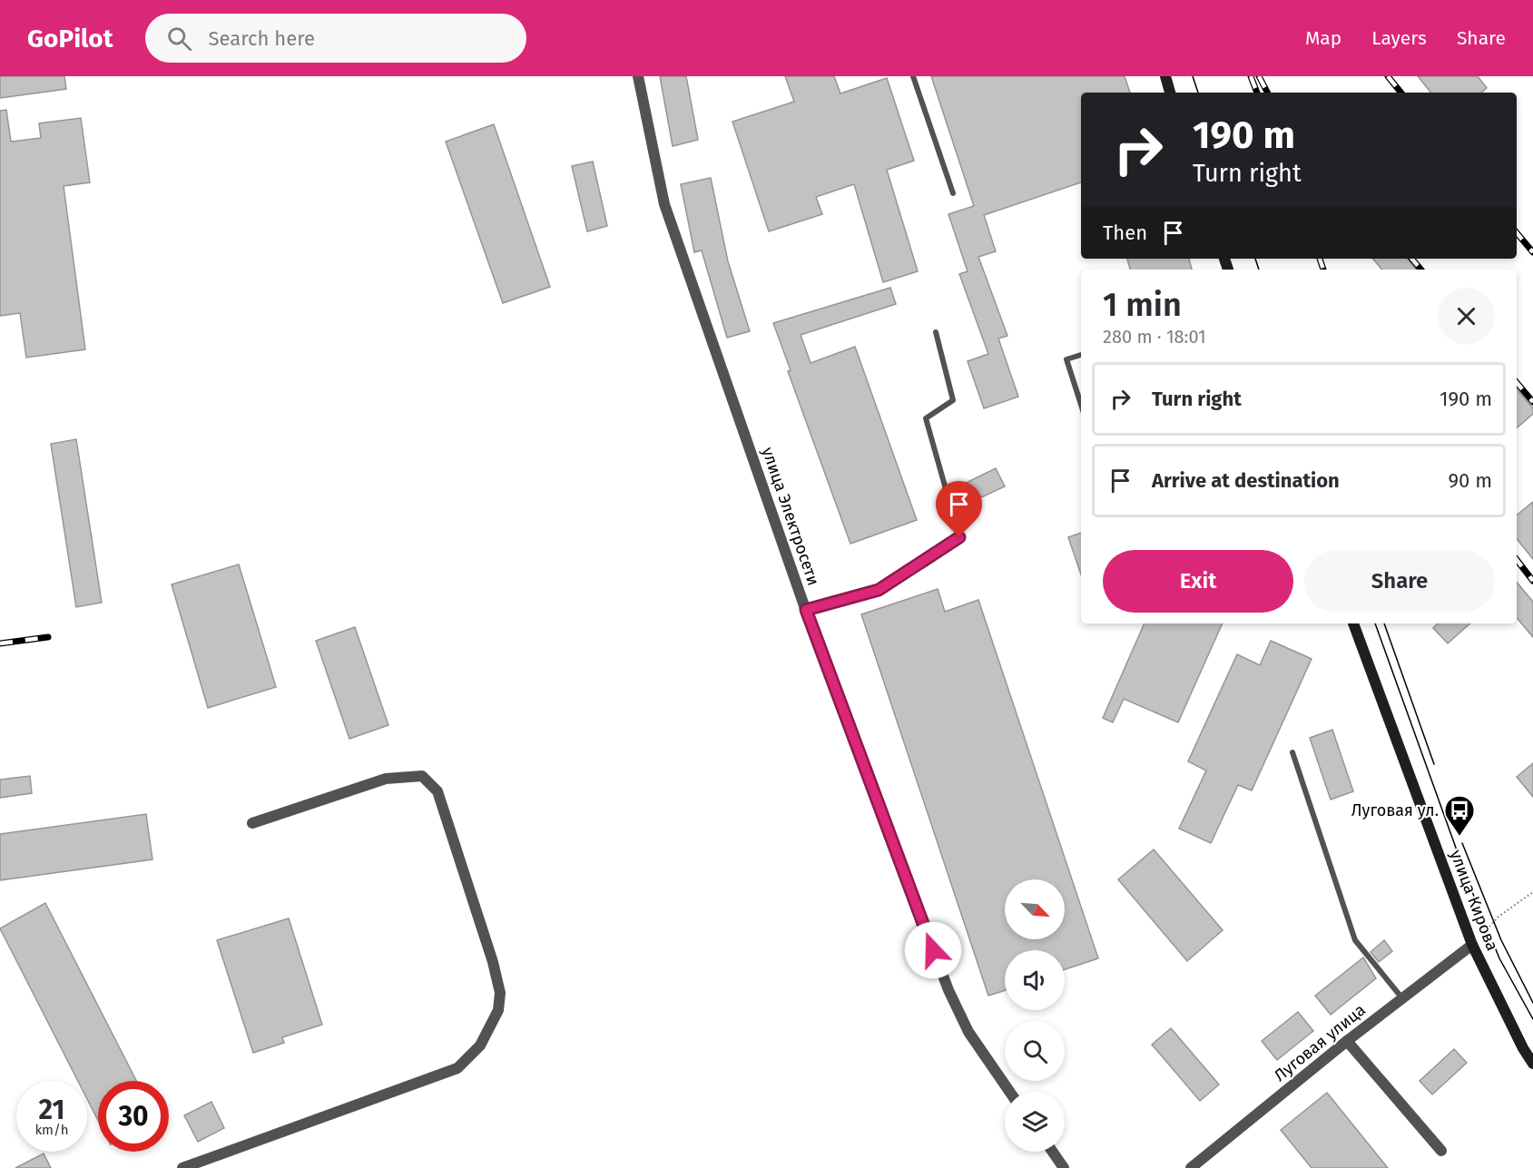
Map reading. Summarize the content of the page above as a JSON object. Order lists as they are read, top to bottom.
{
  "streets": {
    "main road": ["улица Кирова"],
    "street": ["улица Электросети", "Луговая улица"]
  },
  "crossings": [
    ["улица Кирова", "Луговая улица"]
  ],
  "places": {
    "bus stop": ["Луговая ул."]
  },
  "north": "bottom right",
  "page": {
    "header": "GoPilot",
    "search": "Search here",
    "nav": ["Map", "Layers", "Share"],
    "turn": ["190 m", "Turn right"],
    "then": "Then",
    "heading": ["1 min", "280 m · 18:01"],
    "list": [
      {
        "name": "Turn right",
        "value": "190 m"
      },
      {
        "name": "Arrive at destination",
        "value": "90 m"
      }
    ],
    "buttons": ["Exit", "Share"],
    "speed": "21 km/h",
    "limit": "30"
  }
}
